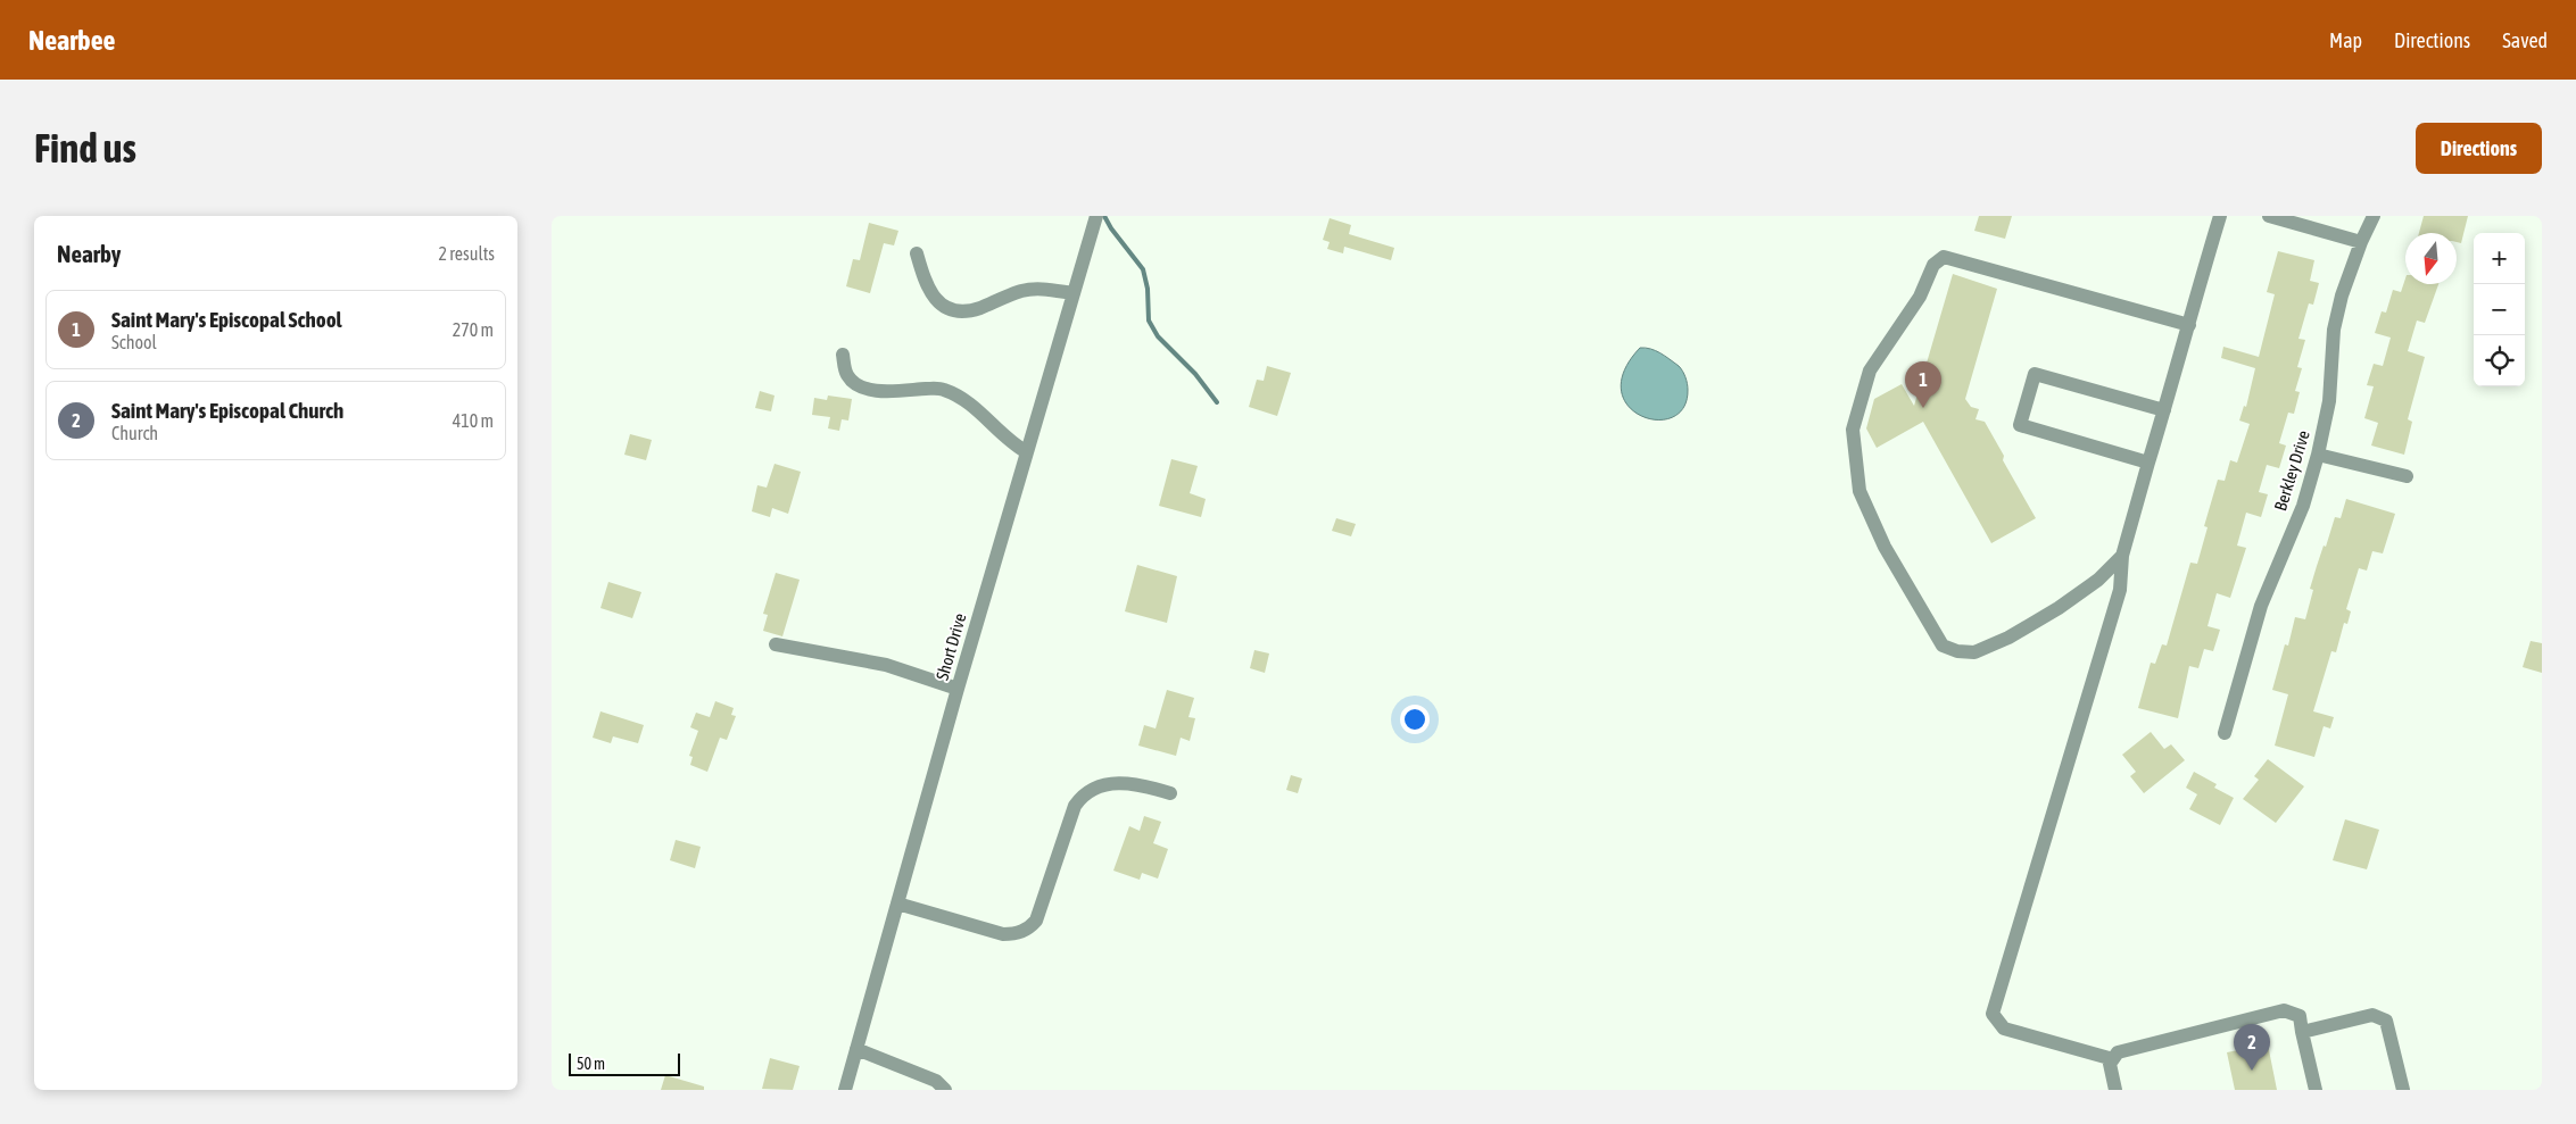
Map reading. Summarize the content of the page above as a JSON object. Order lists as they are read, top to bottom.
{
  "streets": {
    "street": ["Berkley Drive", "Short Drive"]
  },
  "scale_bar": "50 m",
  "north": "bottom",
  "page": {
    "header": "Nearbee",
    "nav": ["Map", "Directions", "Saved"],
    "buttons": "Directions",
    "title": "Find us",
    "heading": ["Nearby", "2 results"],
    "map_buttons": ["+", "−"],
    "list": [
      {
        "mark": "1",
        "name": "Saint Mary's Episcopal School",
        "note": "School",
        "value": "270 m"
      },
      {
        "mark": "2",
        "name": "Saint Mary's Episcopal Church",
        "note": "Church",
        "value": "410 m"
      }
    ],
    "pins": ["1", "2"],
    "scale": "50 m"
  }
}
